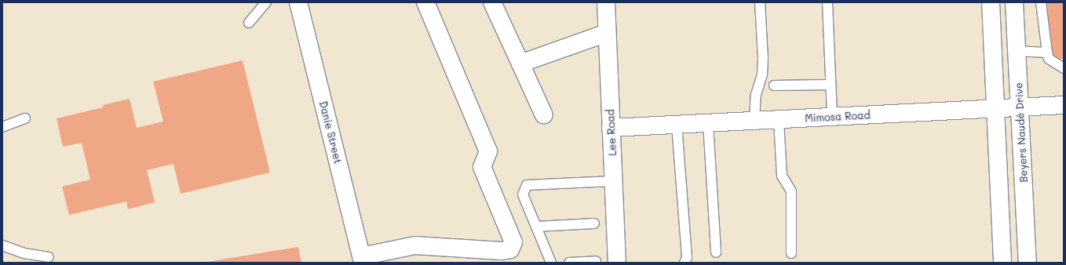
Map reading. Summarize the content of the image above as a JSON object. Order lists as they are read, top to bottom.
{
  "streets": {
    "street": [
      "Mimosa Road",
      "Danie Street",
      "Lee Road",
      "Beyers Naudé Drive"
    ]
  },
  "crossings": [
    ["Mimosa Road", "Lee Road"],
    ["Mimosa Road", "Beyers Naudé Drive"]
  ]
}
